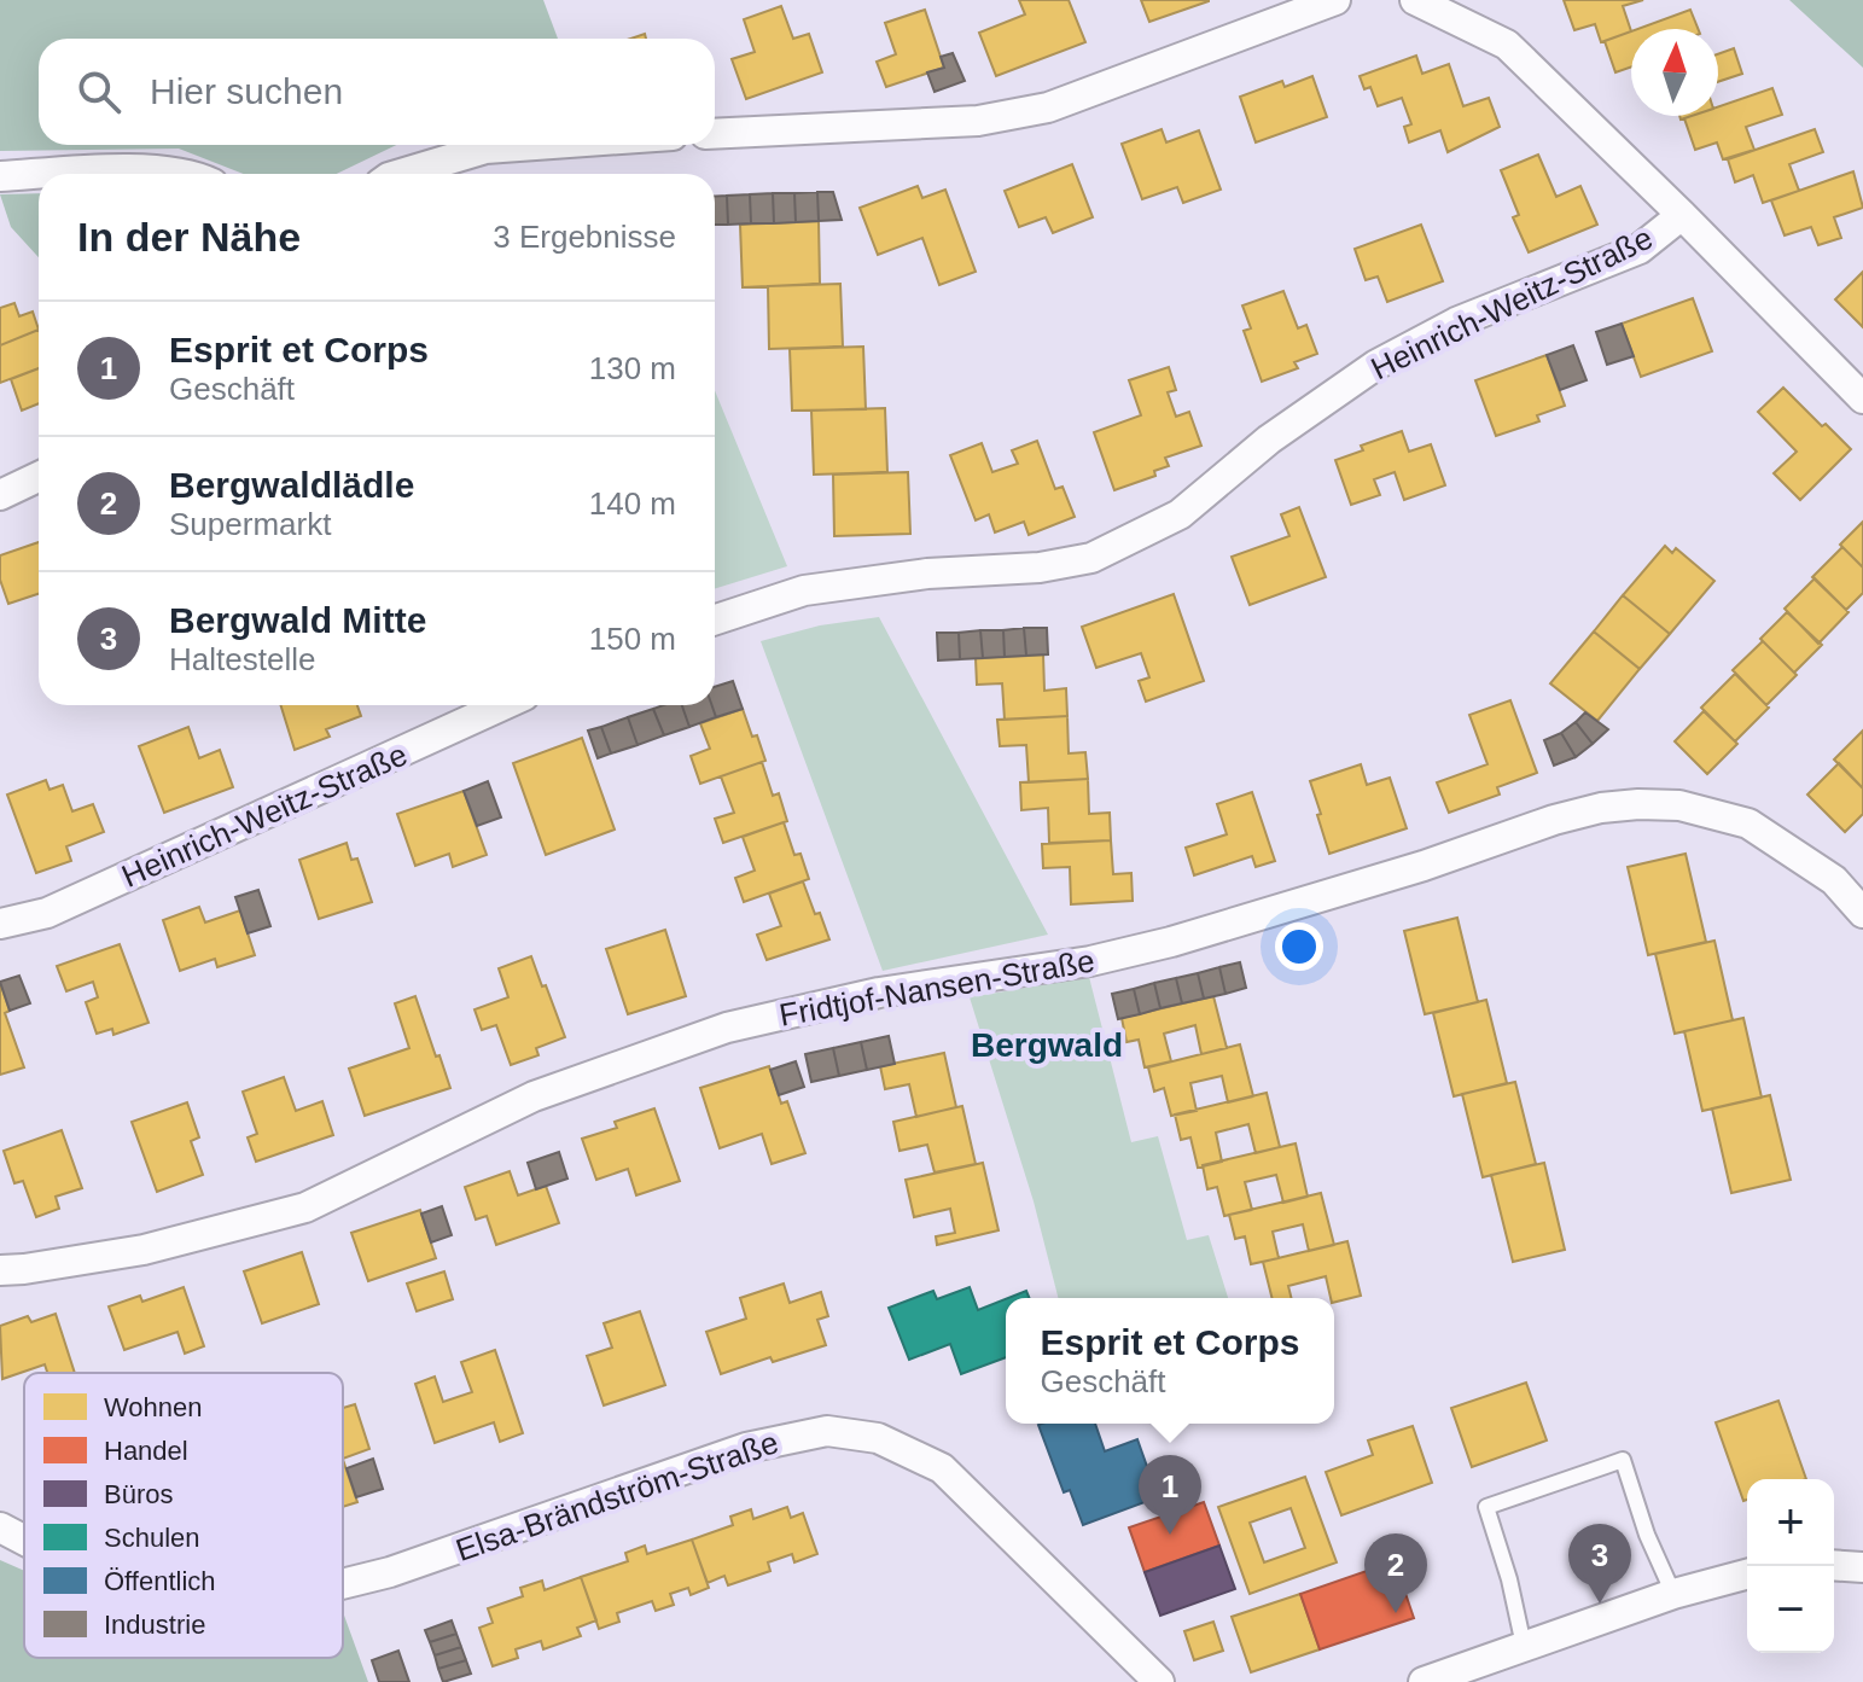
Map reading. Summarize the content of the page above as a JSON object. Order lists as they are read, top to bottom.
{
  "streets": {
    "street": ["Heinrich-Weitz-Straße", "Fridtjof-Nansen-Straße", "Elsa-Brändström-Straße"]
  },
  "districts": ["Bergwald"],
  "legend": [
    "Wohnen",
    "Handel",
    "Büros",
    "Schulen",
    "Öffentlich",
    "Industrie"
  ],
  "north": "top",
  "page": {
    "search": "Hier suchen",
    "heading": ["In der Nähe", "3 Ergebnisse"],
    "list": [
      {
        "mark": "1",
        "name": "Esprit et Corps",
        "note": "Geschäft",
        "value": "130 m"
      },
      {
        "mark": "2",
        "name": "Bergwaldlädle",
        "note": "Supermarkt",
        "value": "140 m"
      },
      {
        "mark": "3",
        "name": "Bergwald Mitte",
        "note": "Haltestelle",
        "value": "150 m"
      }
    ],
    "popup": ["Esprit et Corps", "Geschäft"],
    "pins": ["1", "3", "2"],
    "map_buttons": ["+", "−"]
  }
}
